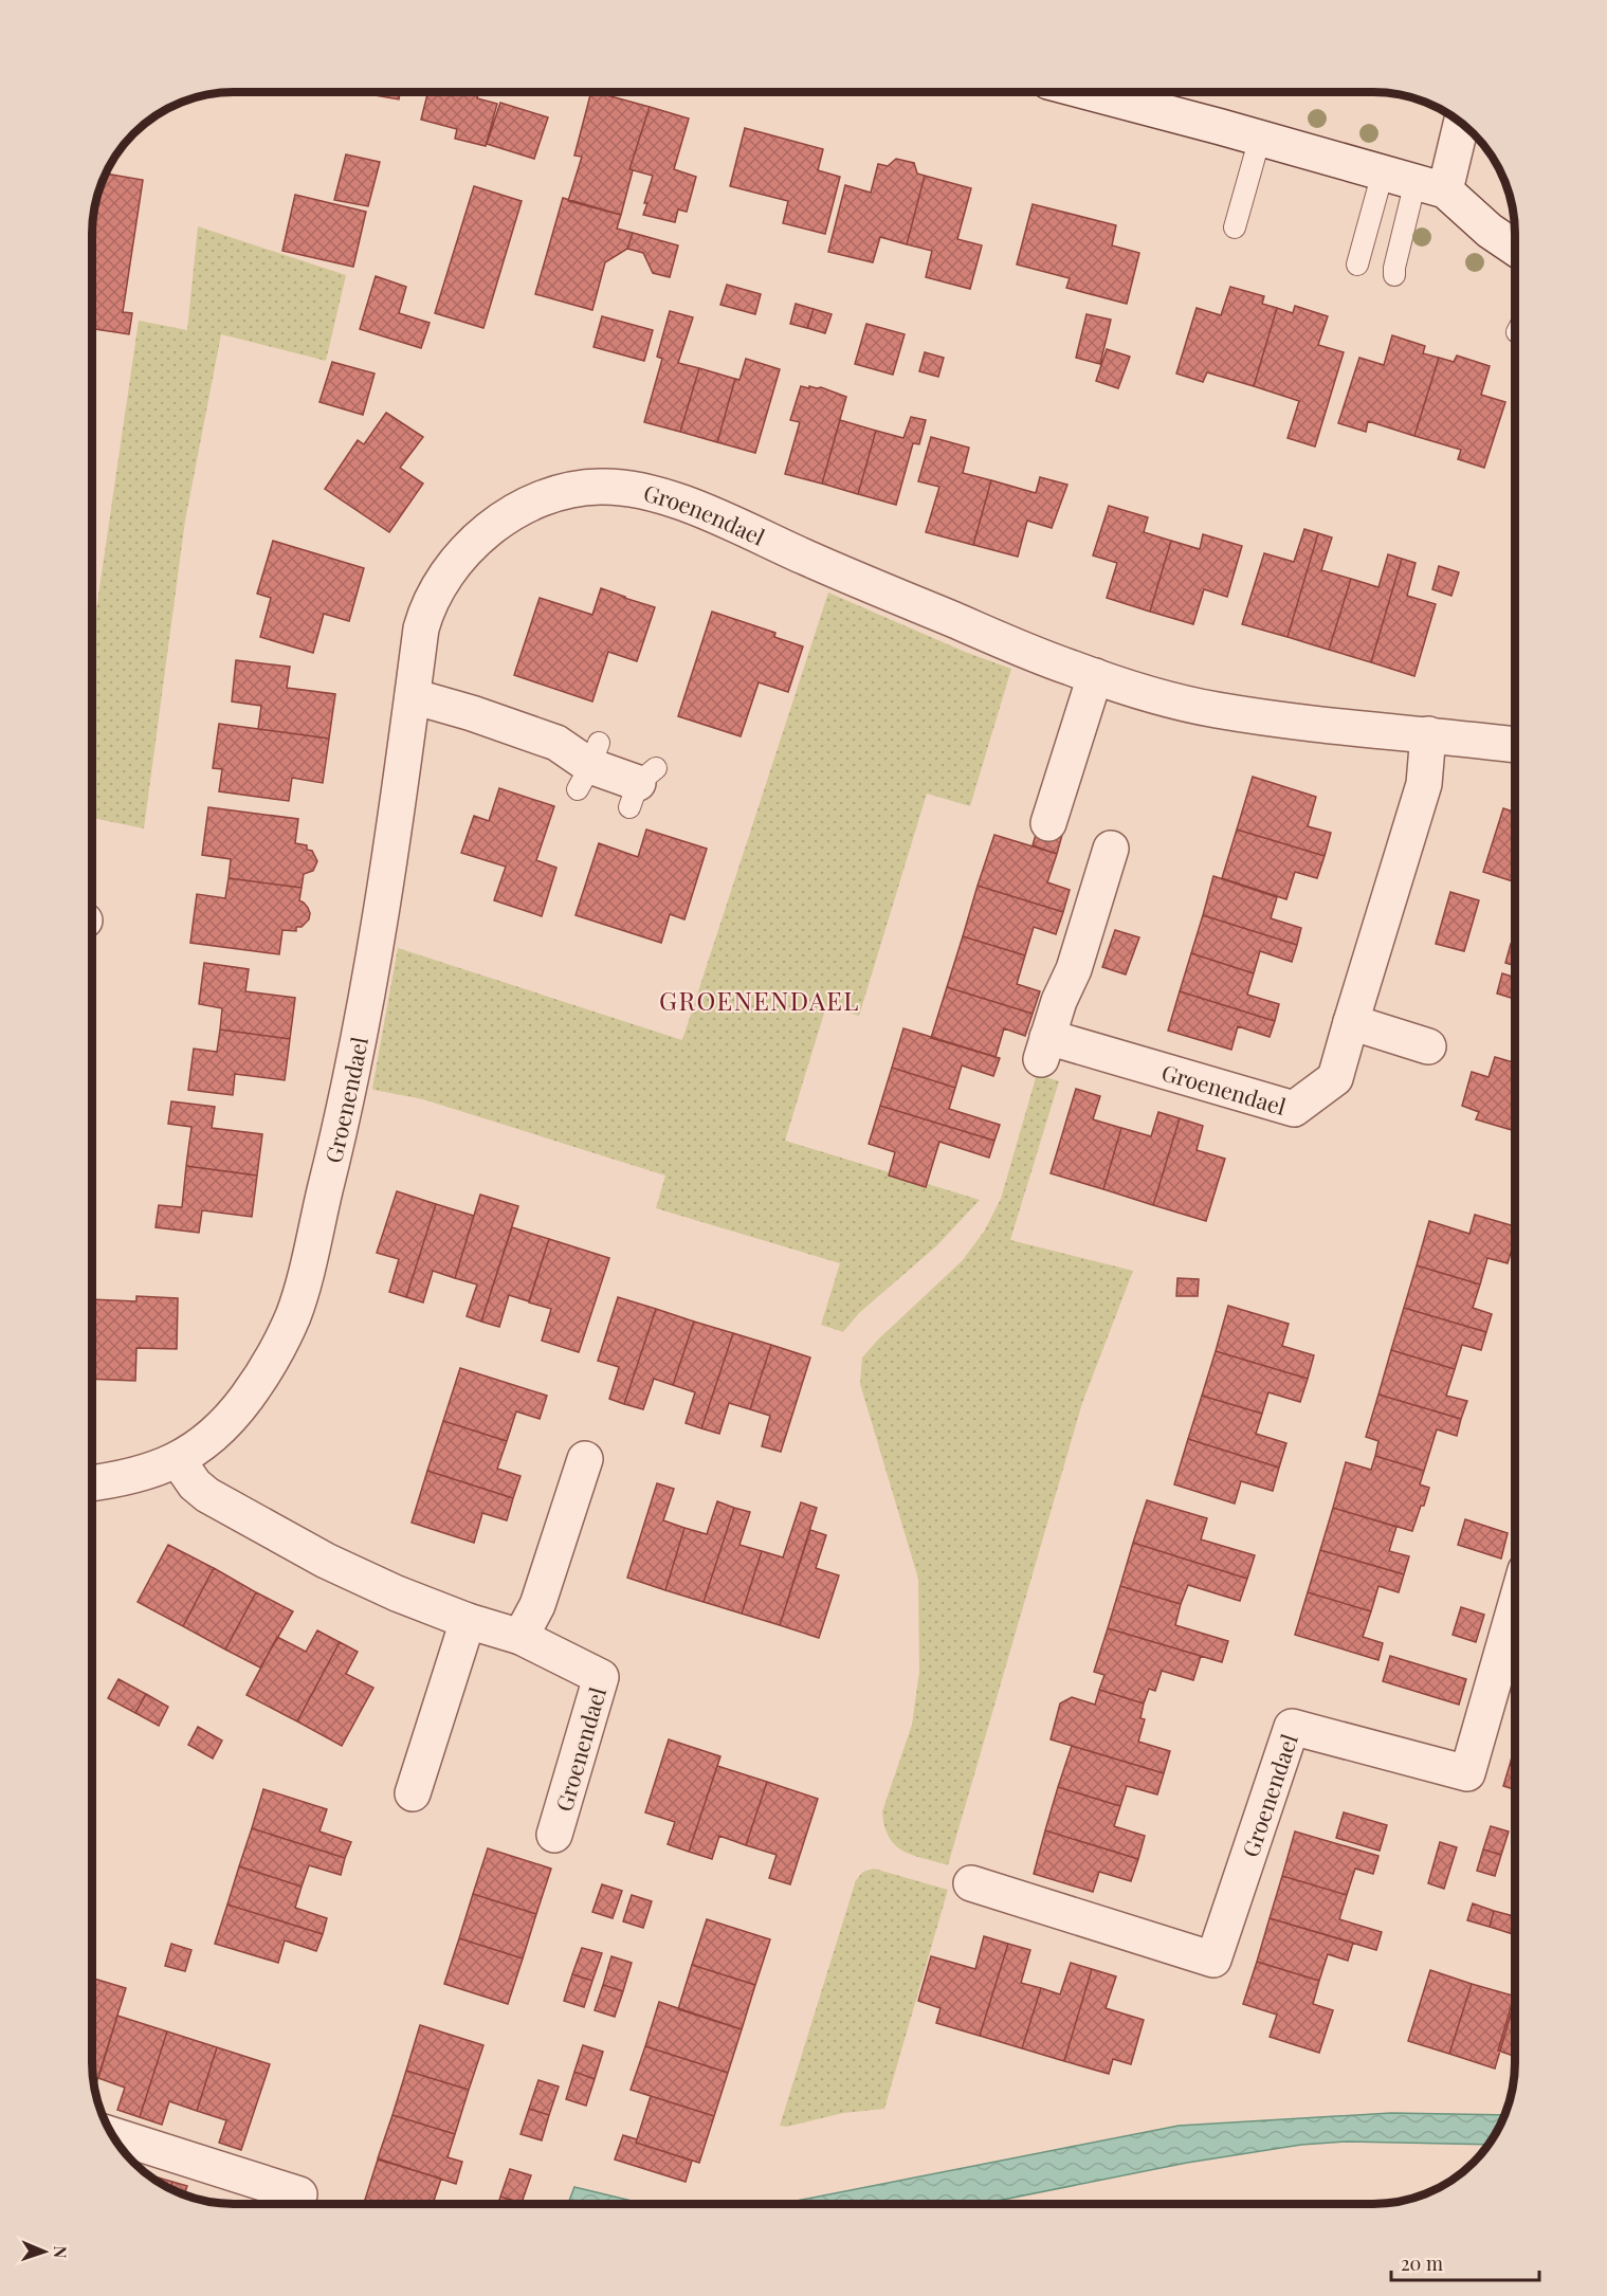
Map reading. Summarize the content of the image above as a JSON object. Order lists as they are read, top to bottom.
{
  "streets": {
    "street": ["Groenendael"]
  },
  "districts": ["GROENENDAEL"],
  "scale_bar": "20 m",
  "north": "right"
}
